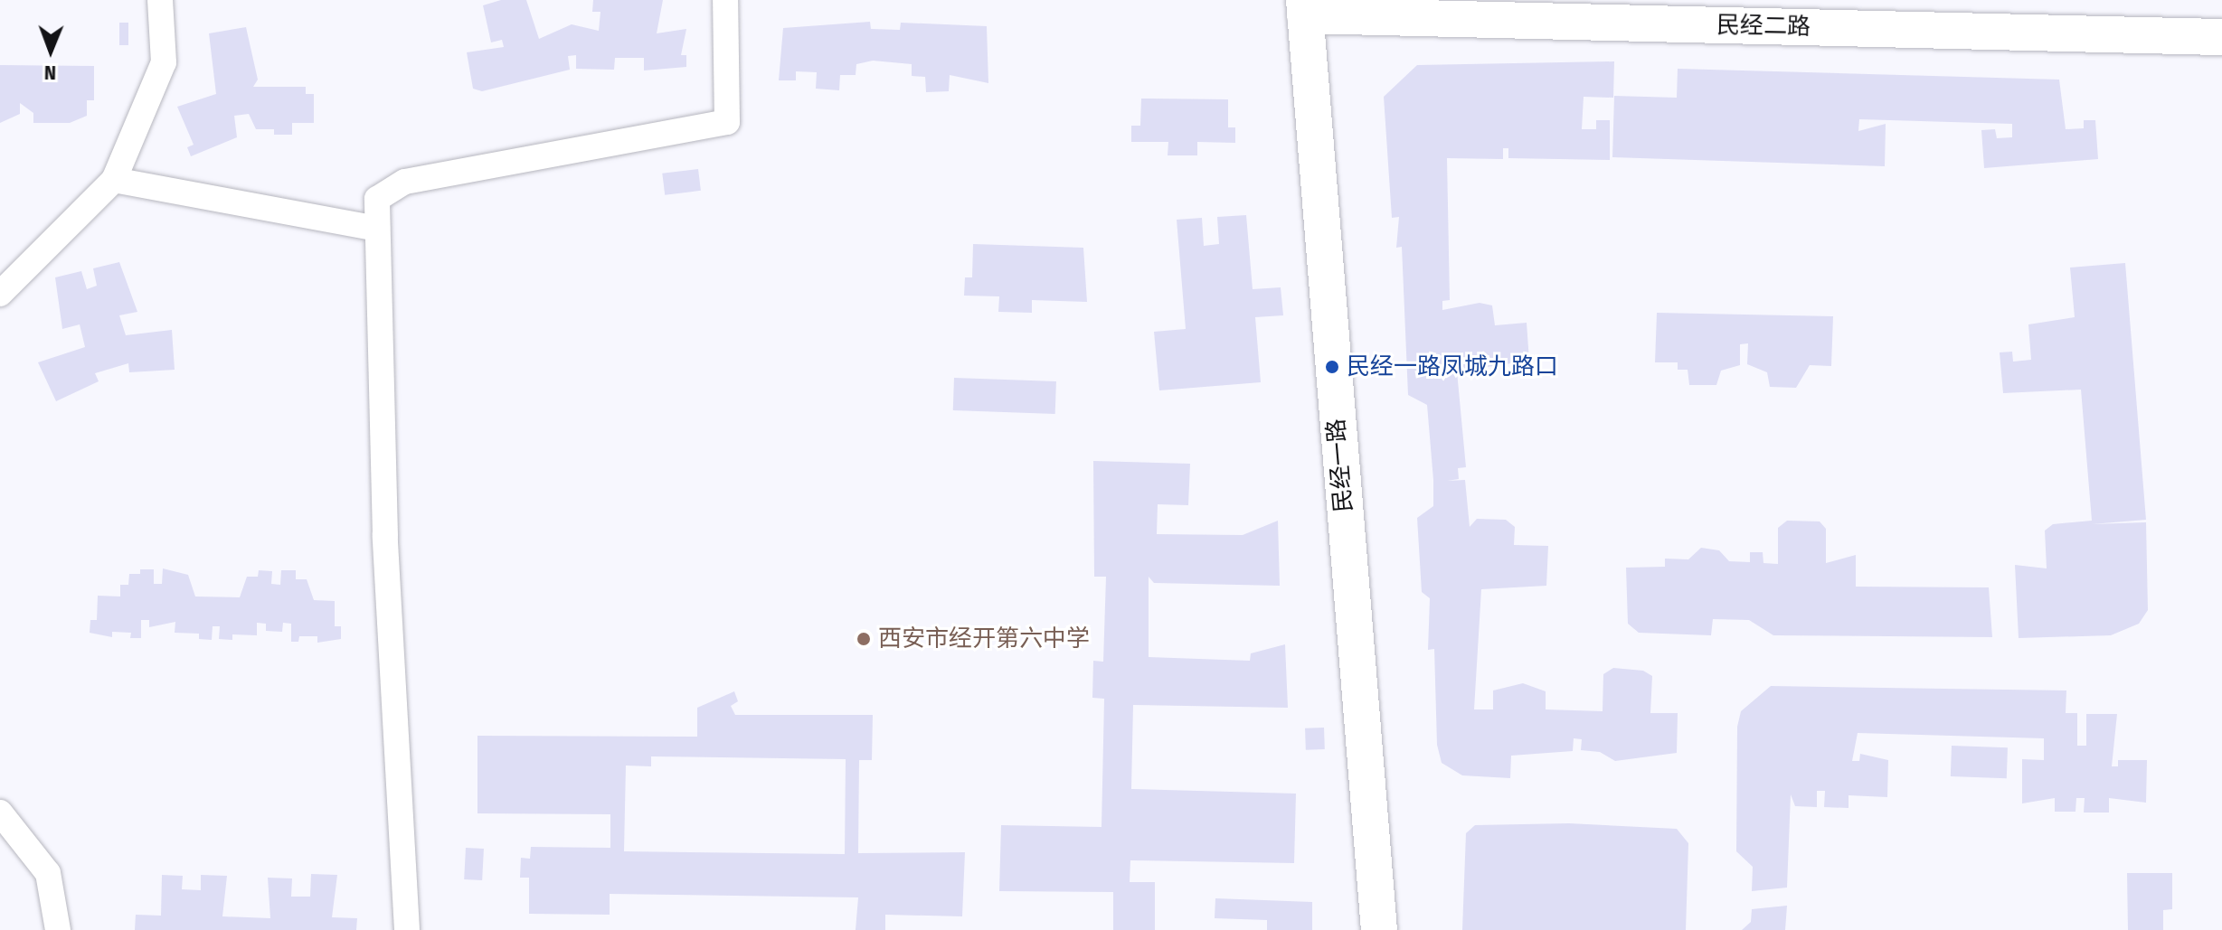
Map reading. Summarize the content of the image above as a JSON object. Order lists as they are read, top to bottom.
{
  "streets": {
    "street": ["民经二路", "民经一路"]
  },
  "crossings": [
    ["民经二路", "民经一路"]
  ],
  "places": ["民经一路凤城九路口", "西安市经开第六中学"],
  "north": "bottom"
}
